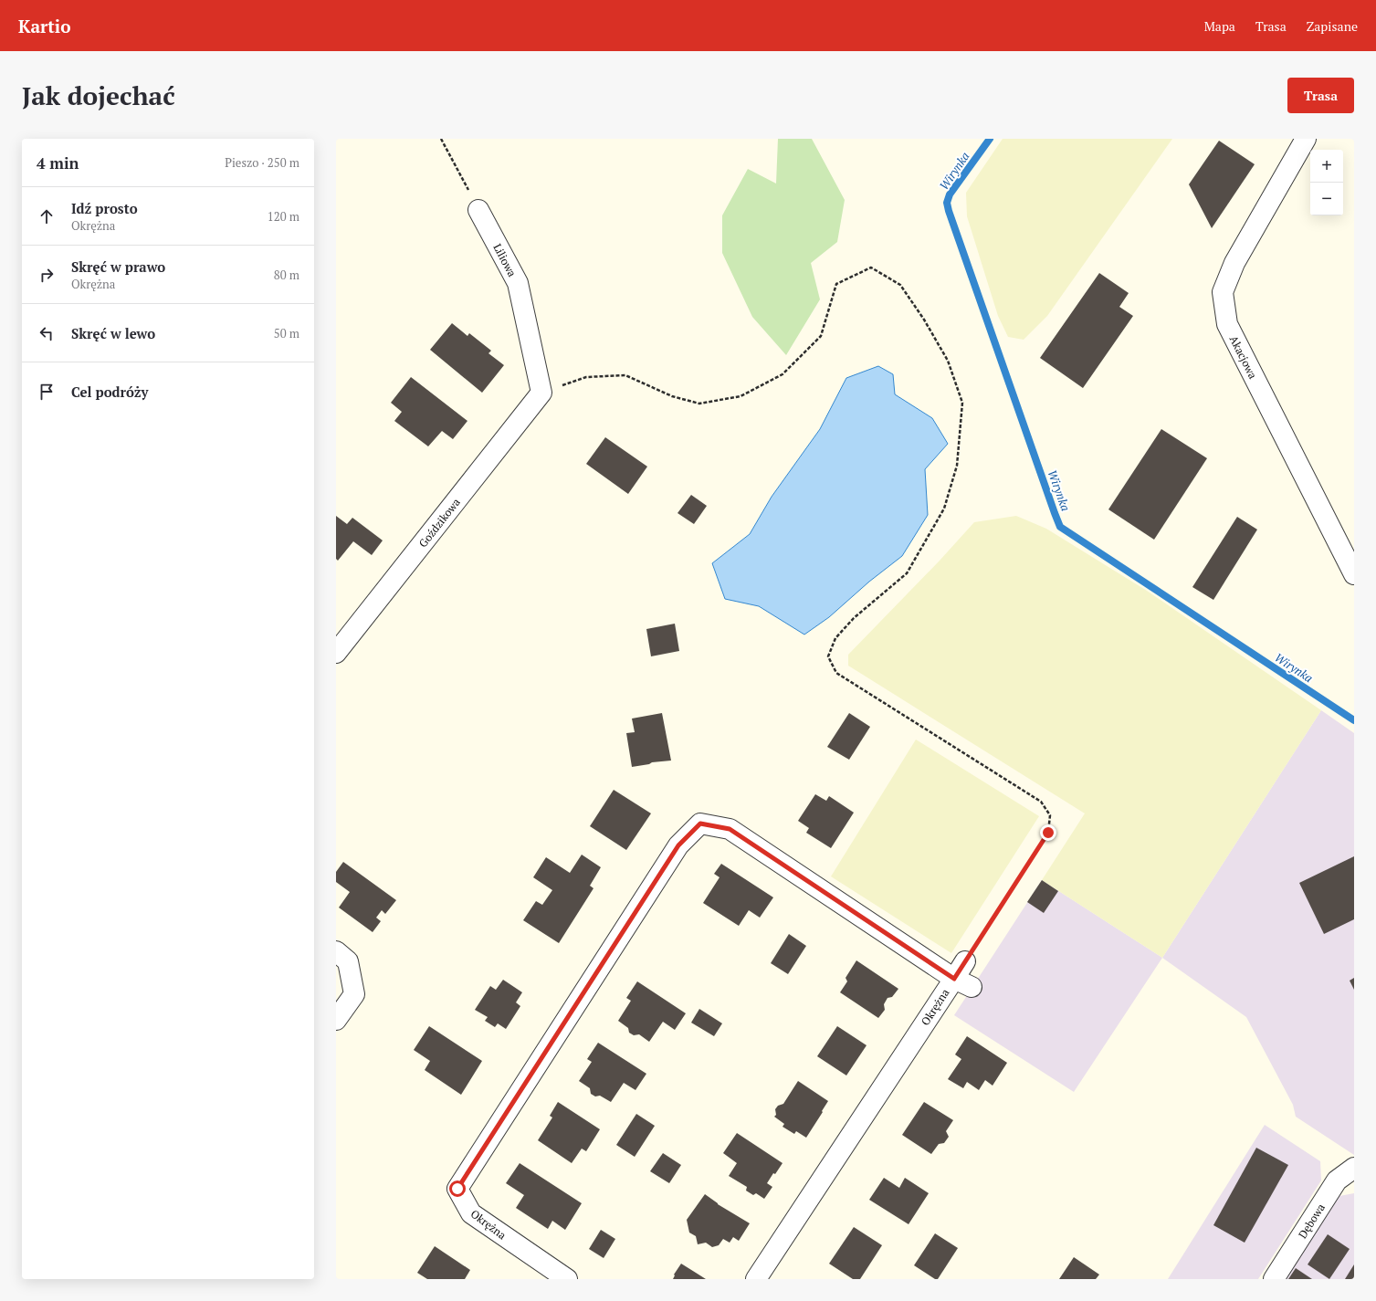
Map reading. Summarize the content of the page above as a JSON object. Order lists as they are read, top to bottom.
{
  "streets": {
    "street": [
      "Liliowa",
      "Akacjowa",
      "Goździkowa",
      "Okrężna",
      "Dębowa"
    ]
  },
  "crossings": [
    ["Liliowa", "Goździkowa"]
  ],
  "water": ["Wirynka"],
  "page": {
    "header": "Kartio",
    "nav": ["Mapa", "Trasa", "Zapisane"],
    "buttons": "Trasa",
    "title": "Jak dojechać",
    "heading": ["4 min", "Pieszo · 250 m"],
    "map_buttons": ["+", "−"],
    "list": [
      ["Idź prosto", "Okrężna", "120 m"],
      ["Skręć w prawo", "Okrężna", "80 m"],
      ["Skręć w lewo", "50 m"],
      "Cel podróży"
    ]
  }
}
